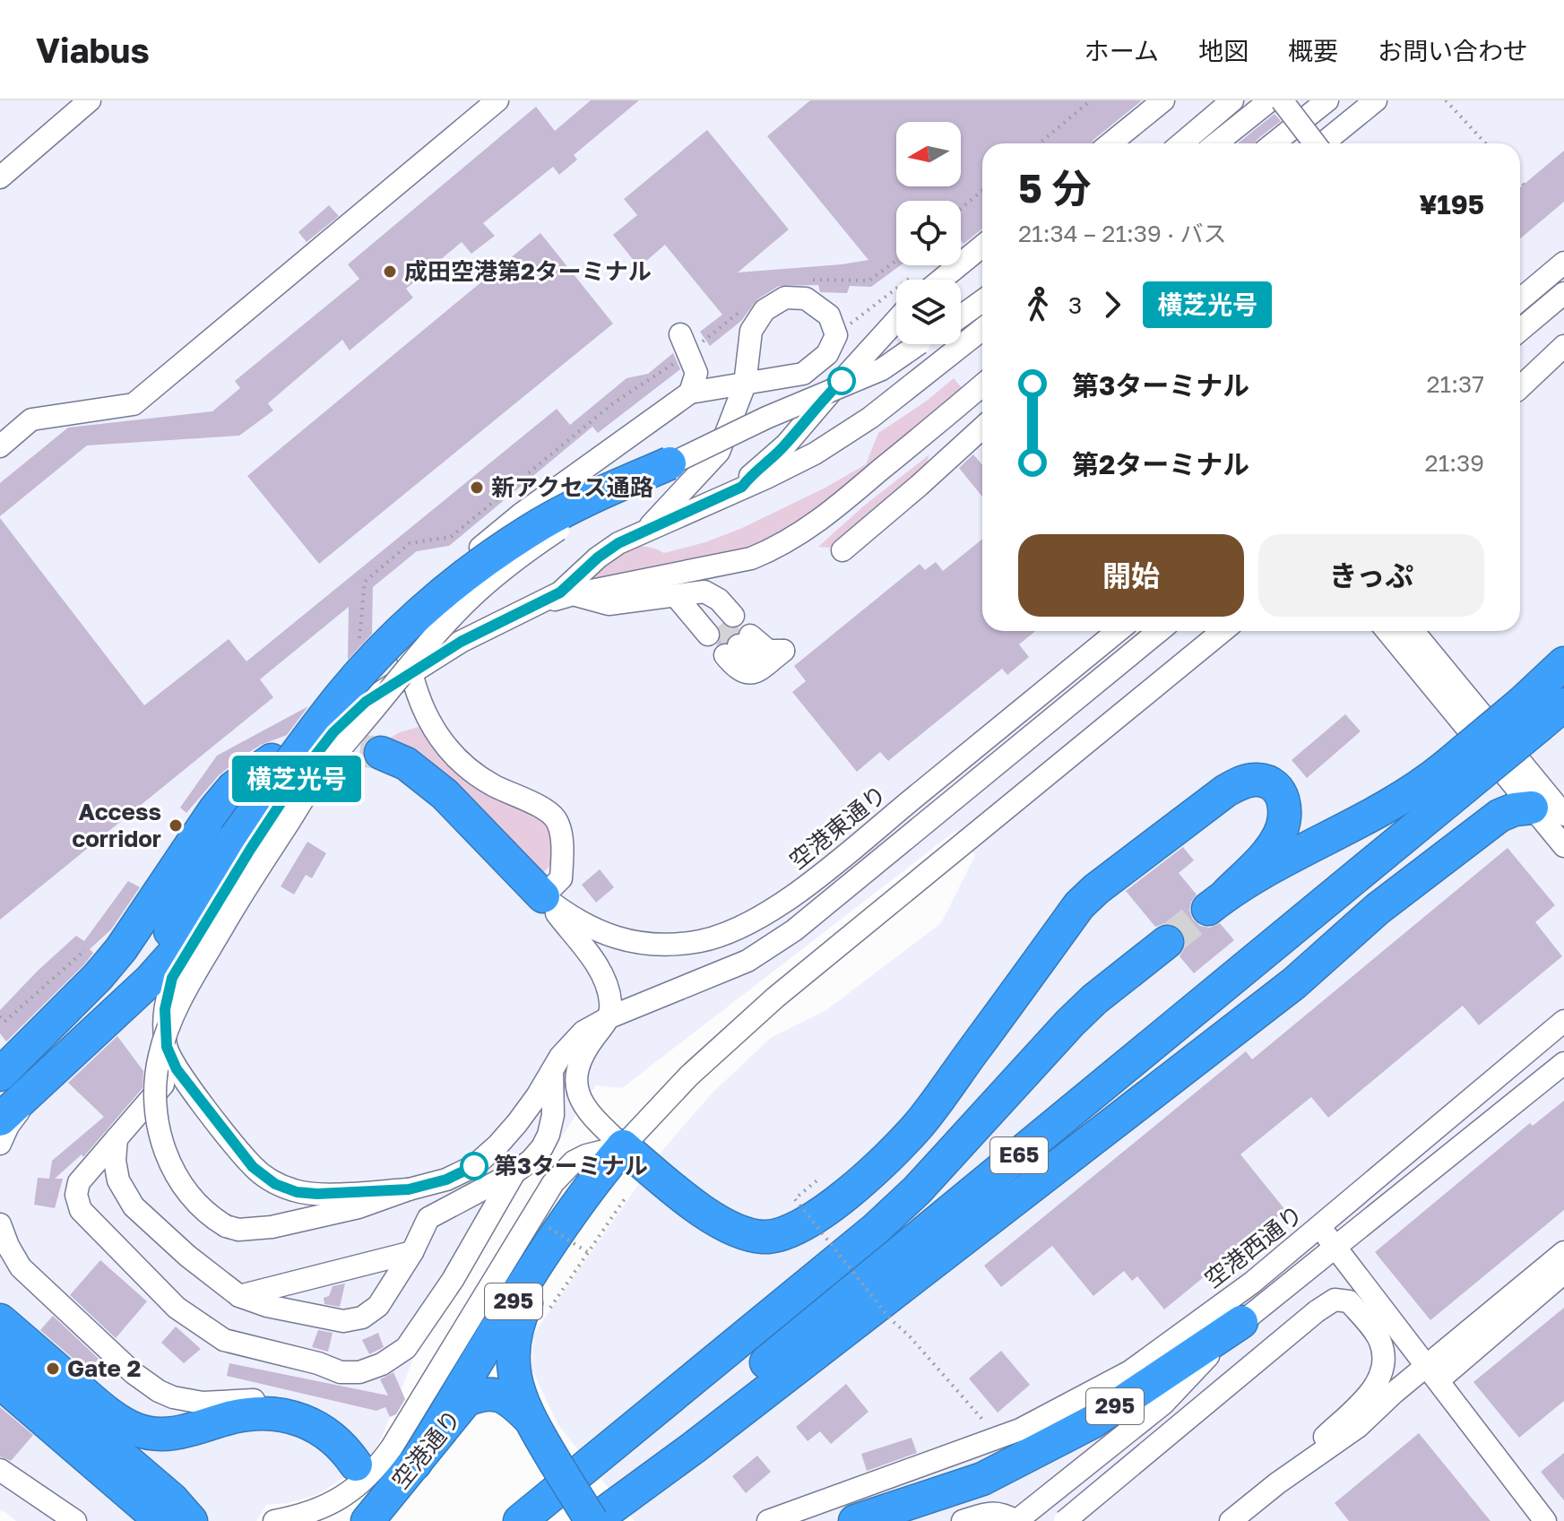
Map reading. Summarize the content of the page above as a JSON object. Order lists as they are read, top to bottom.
{
  "streets": {
    "highway": ["E65", "295", "空港通り"],
    "street": ["空港東通り", "空港西通り"]
  },
  "crossings": [
    ["E65", "295"],
    ["295", "空港通り"]
  ],
  "places": [
    "成田空港第2ターミナル",
    "新アクセス通路",
    "Access corridor",
    "第3ターミナル",
    "Gate 2"
  ],
  "lines": ["bus line 横芝光号"],
  "north": "left",
  "page": {
    "header": "Viabus",
    "nav": [
      "ホーム",
      "地図",
      "概要",
      "お問い合わせ"
    ],
    "on_map": "横芝光号",
    "heading": ["5 分", "21:34 – 21:39 · バス", "¥195"],
    "legs": ["3", "横芝光号"],
    "list": [
      {
        "name": "第3ターミナル",
        "value": "21:37"
      },
      {
        "name": "第2ターミナル",
        "value": "21:39"
      }
    ],
    "buttons": ["開始", "きっぷ"]
  }
}
